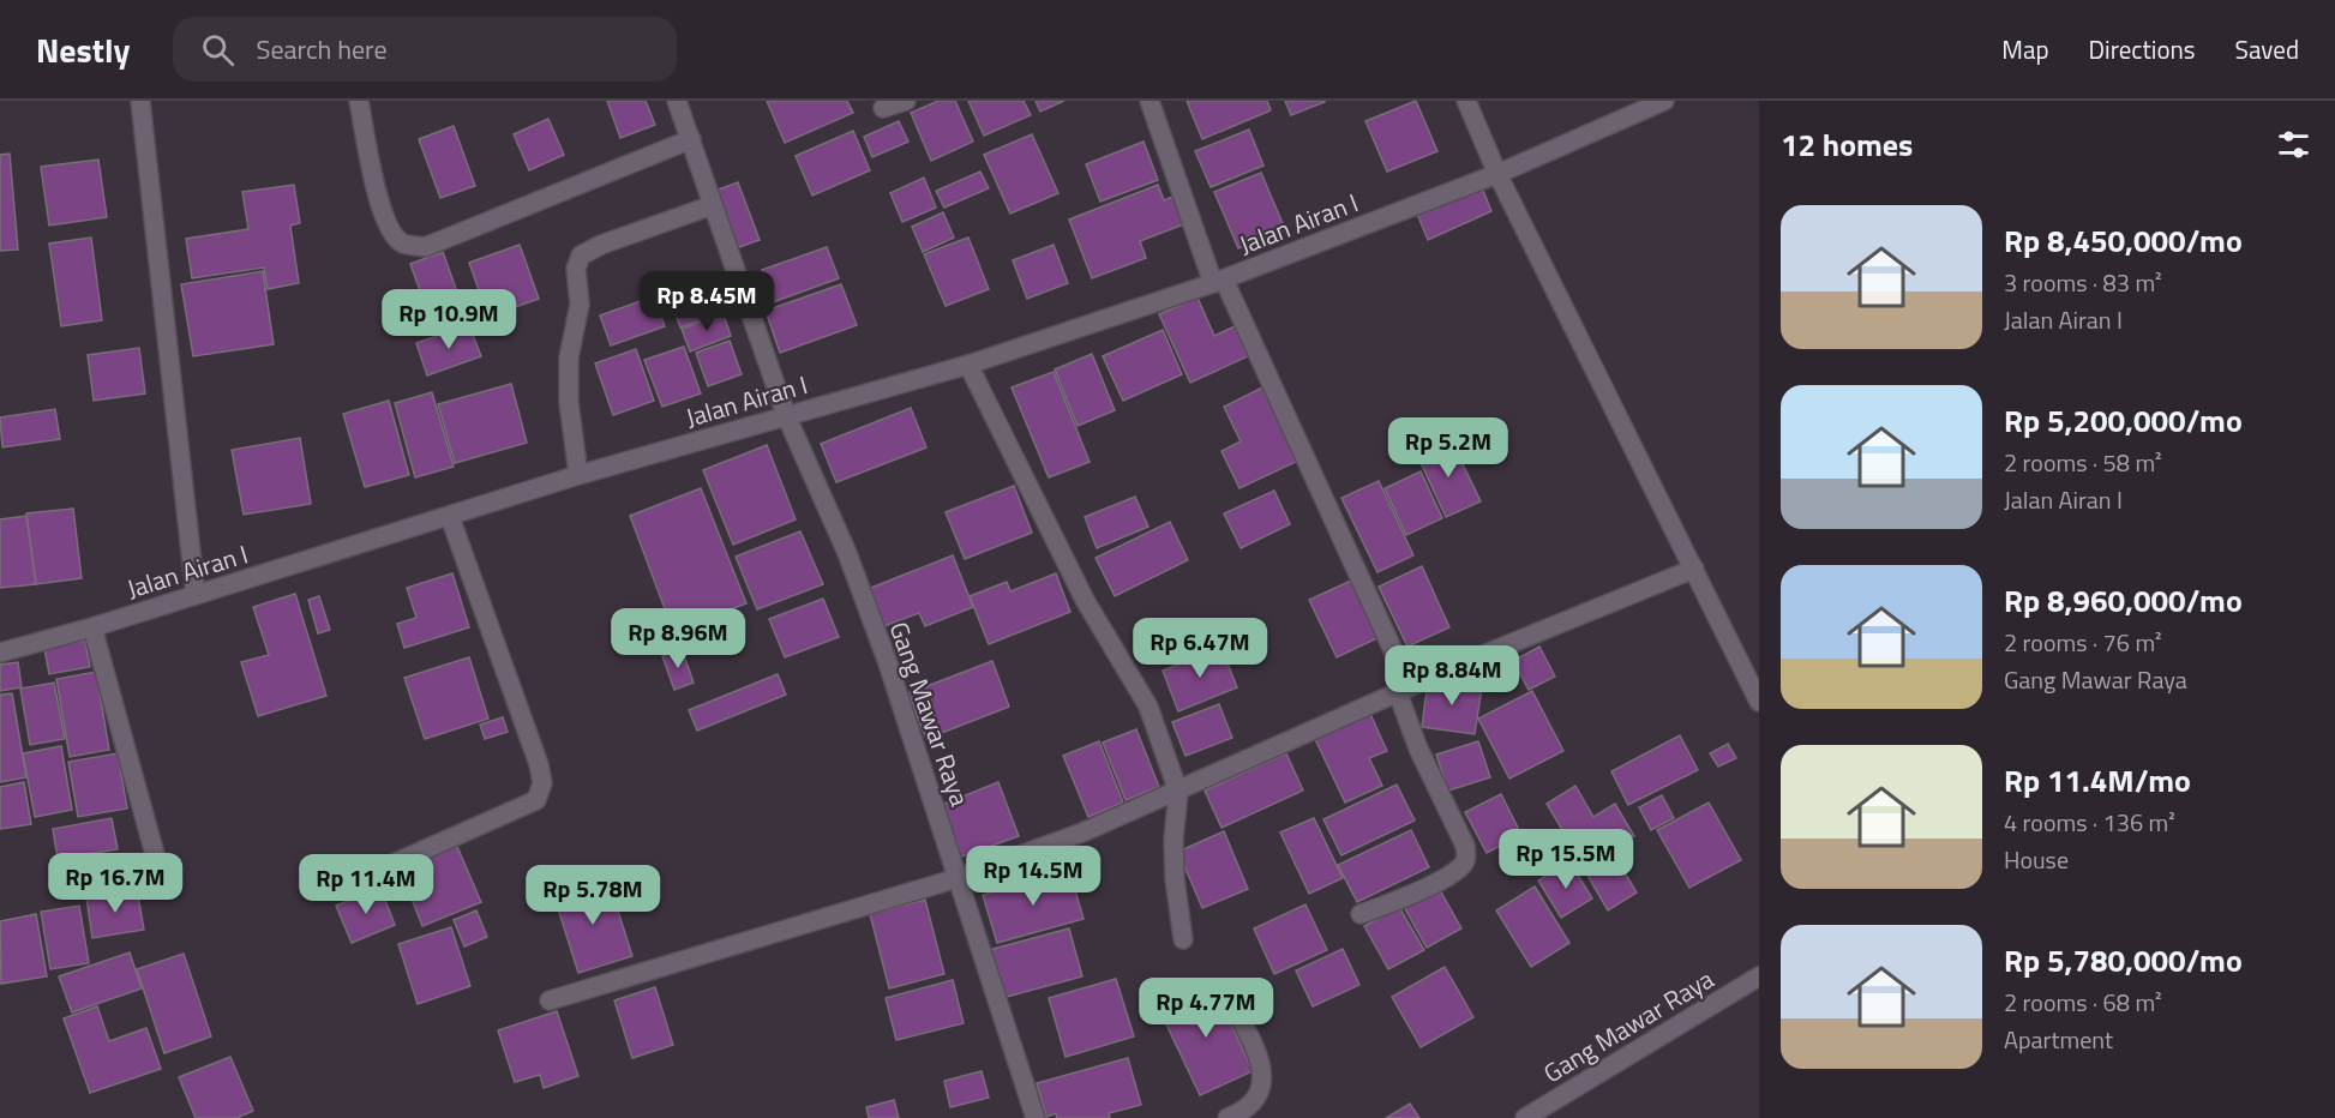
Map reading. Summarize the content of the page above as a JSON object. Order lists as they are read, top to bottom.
{
  "streets": {
    "street": ["Jalan Airan I", "Gang Mawar Raya"]
  },
  "crossings": [
    ["Jalan Airan I", "Gang Mawar Raya"]
  ],
  "page": {
    "header": "Nestly",
    "search": "Search here",
    "nav": ["Map", "Directions", "Saved"],
    "heading": "12 homes",
    "list": [
      {
        "name": "Rp 8,450,000/mo",
        "note": "3 rooms · 83 m² · Jalan Airan I"
      },
      {
        "name": "Rp 5,200,000/mo",
        "note": "2 rooms · 58 m² · Jalan Airan I"
      },
      {
        "name": "Rp 8,960,000/mo",
        "note": "2 rooms · 76 m² · Gang Mawar Raya"
      },
      {
        "name": "Rp 11.4M/mo",
        "note": "4 rooms · 136 m² · House"
      },
      {
        "name": "Rp 5,780,000/mo",
        "note": "2 rooms · 68 m² · Apartment"
      }
    ],
    "price": [
      "Rp 8.45M",
      "Rp 10.9M",
      "Rp 5.2M",
      "Rp 8.96M",
      "Rp 6.47M",
      "Rp 8.84M",
      "Rp 15.5M",
      "Rp 14.5M",
      "Rp 16.7M",
      "Rp 11.4M",
      "Rp 5.78M",
      "Rp 4.77M"
    ]
  }
}
